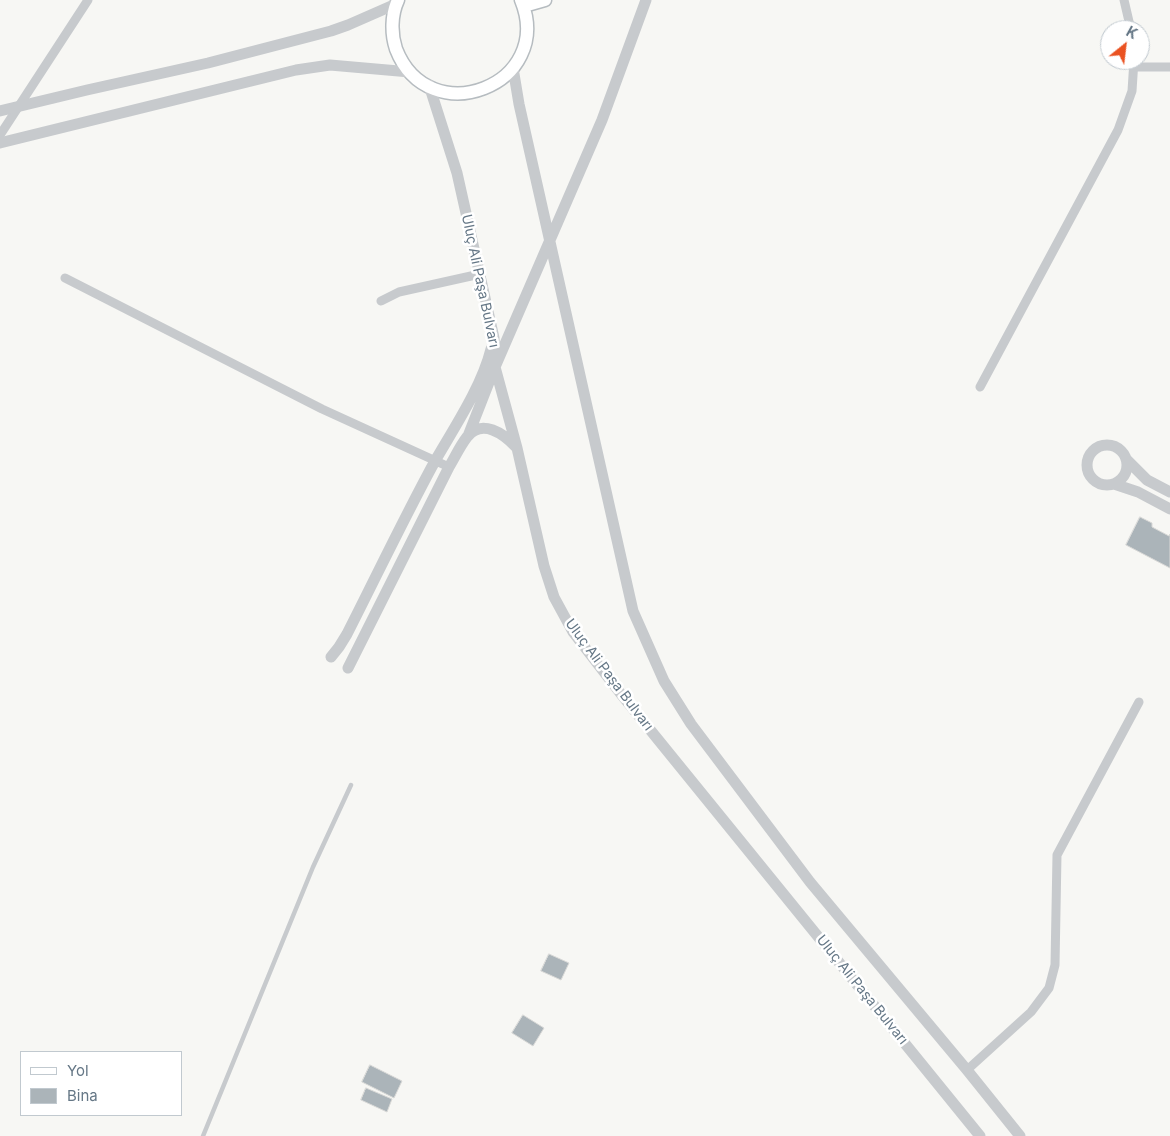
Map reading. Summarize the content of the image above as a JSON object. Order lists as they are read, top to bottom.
{
  "streets": {
    "street": ["Uluç Ali Paşa Bulvarı"]
  },
  "legend": ["Yol", "Bina"],
  "north": "top right"
}
